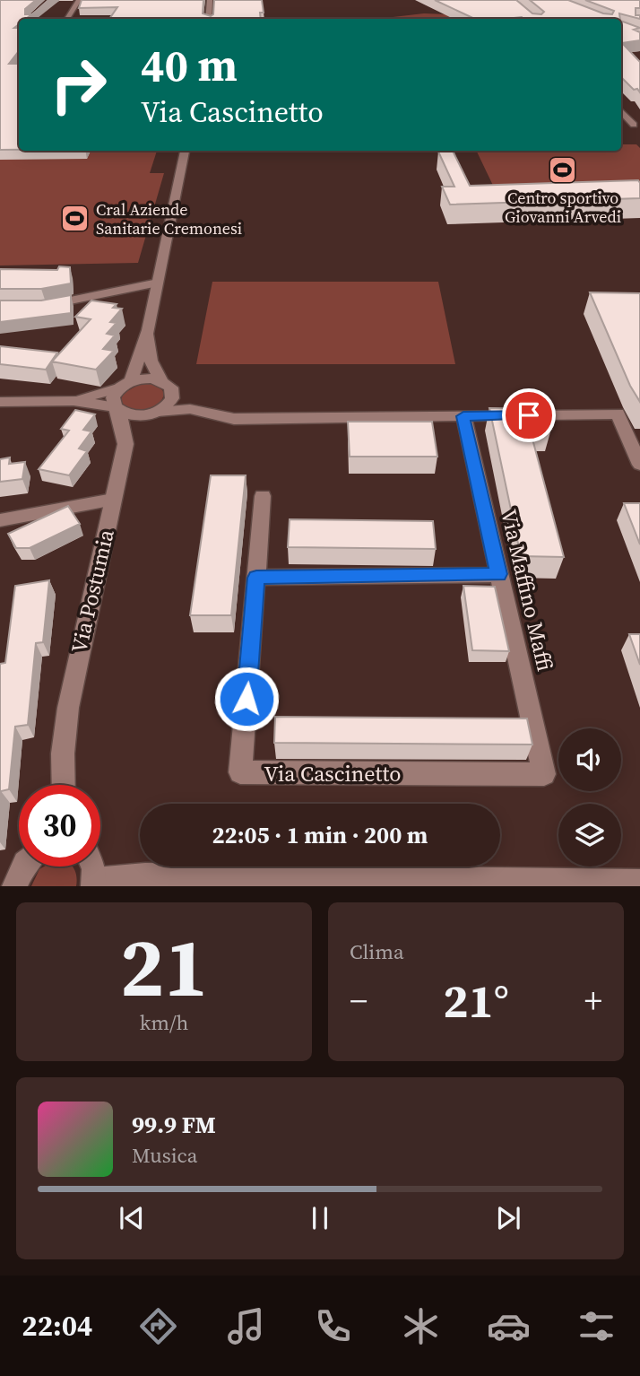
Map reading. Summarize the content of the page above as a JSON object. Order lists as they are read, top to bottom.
{
  "streets": {
    "street": ["Via Maffino Maffi", "Via Postumia", "Via Cascinetto"]
  },
  "crossings": [
    ["Via Maffino Maffi", "Via Cascinetto"]
  ],
  "places": {
    "sports": ["Centro sportivo Giovanni Arvedi", "Cral Aziende Sanitarie Cremonesi"]
  },
  "page": {
    "turn": ["40 m", "Via Cascinetto"],
    "limit": "30",
    "trip": "22:05 · 1 min · 200 m",
    "tile": [
      ["21", "km/h"],
      "Clima"
    ],
    "heat": ["−", "21°", "+"],
    "song": ["99.9 FM", "Musica"],
    "tabs": "22:04"
  }
}
